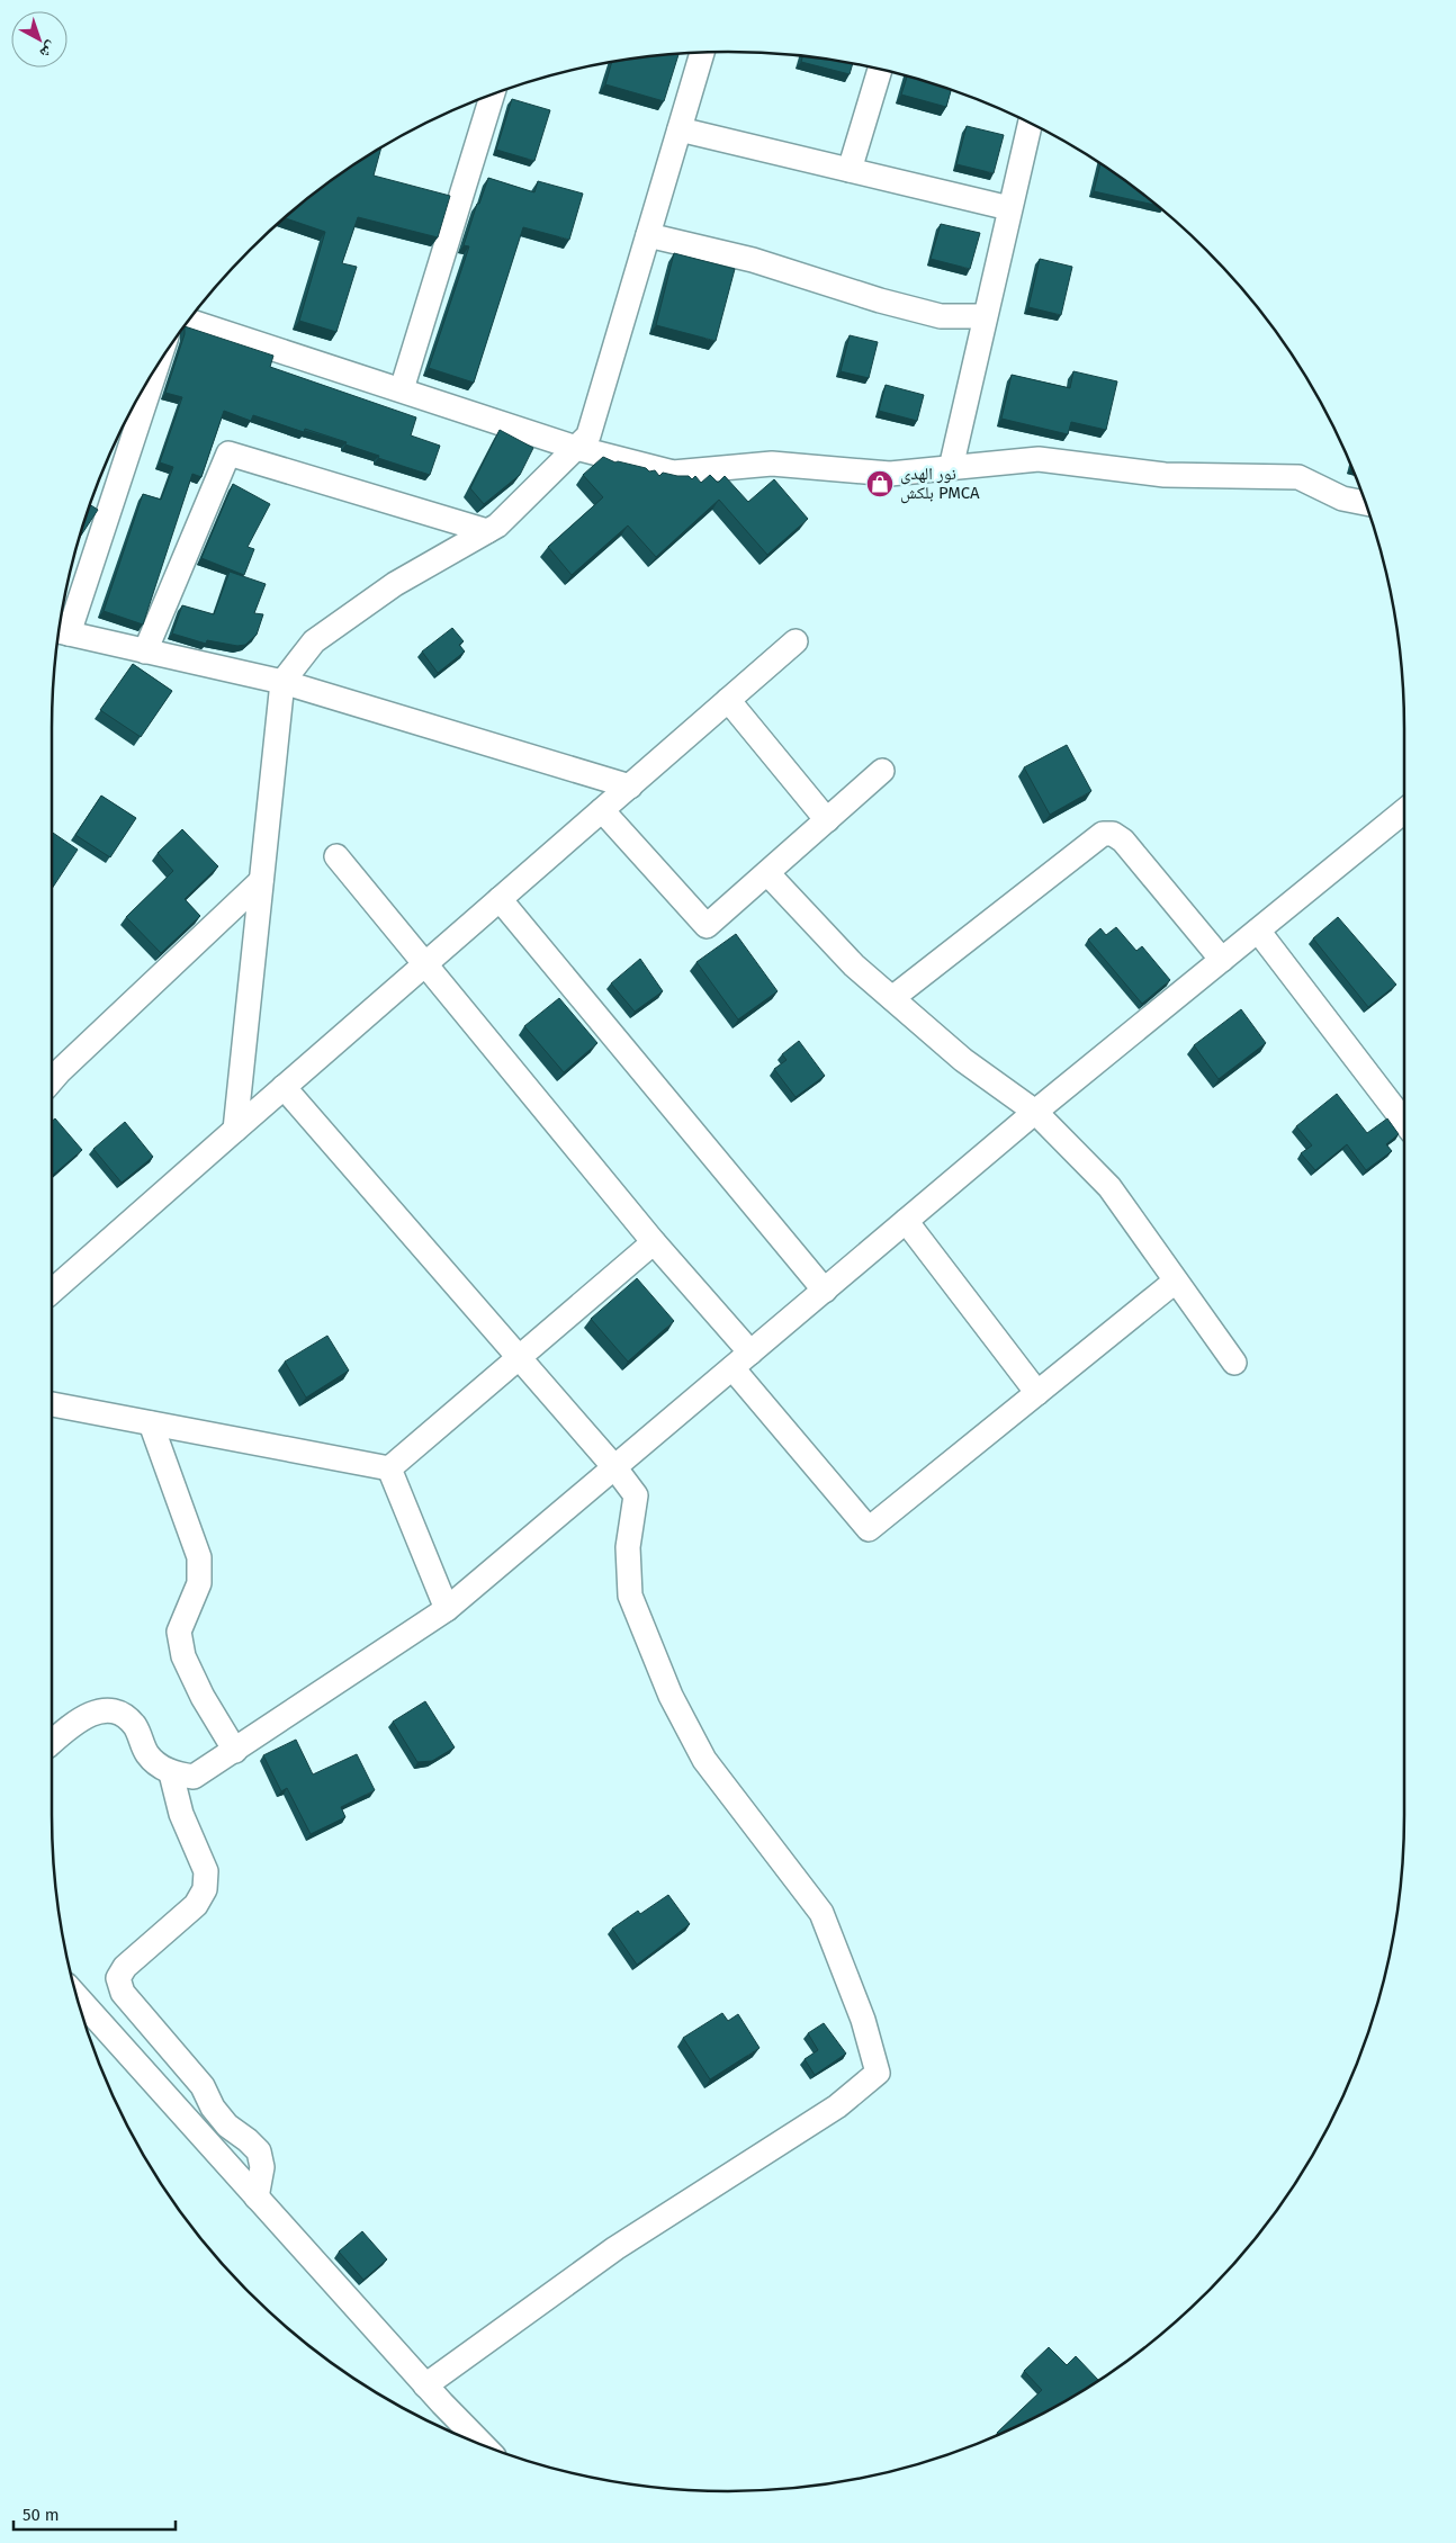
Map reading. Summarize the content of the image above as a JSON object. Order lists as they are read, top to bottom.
{
  "places": {
    "shop": ["نور الهدى بلكش PMCA"]
  },
  "scale_bar": "50 m",
  "north": "bottom right"
}
